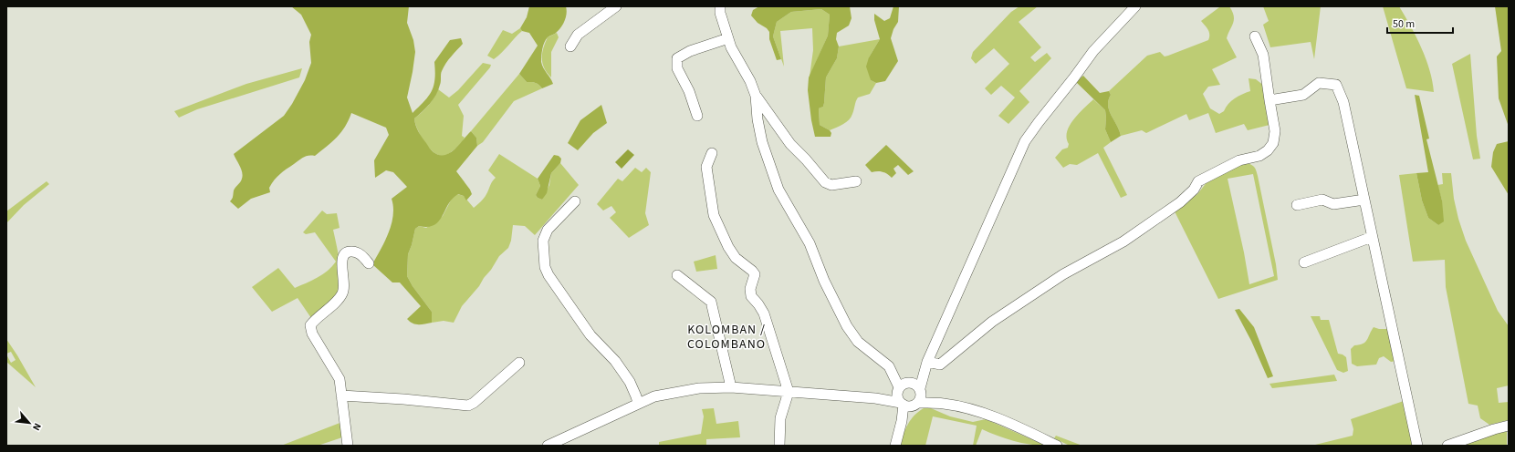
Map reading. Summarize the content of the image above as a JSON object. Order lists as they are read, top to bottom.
{
  "districts": ["KOLOMBAN / COLOMBANO"],
  "scale_bar": "50 m",
  "north": "bottom right"
}
